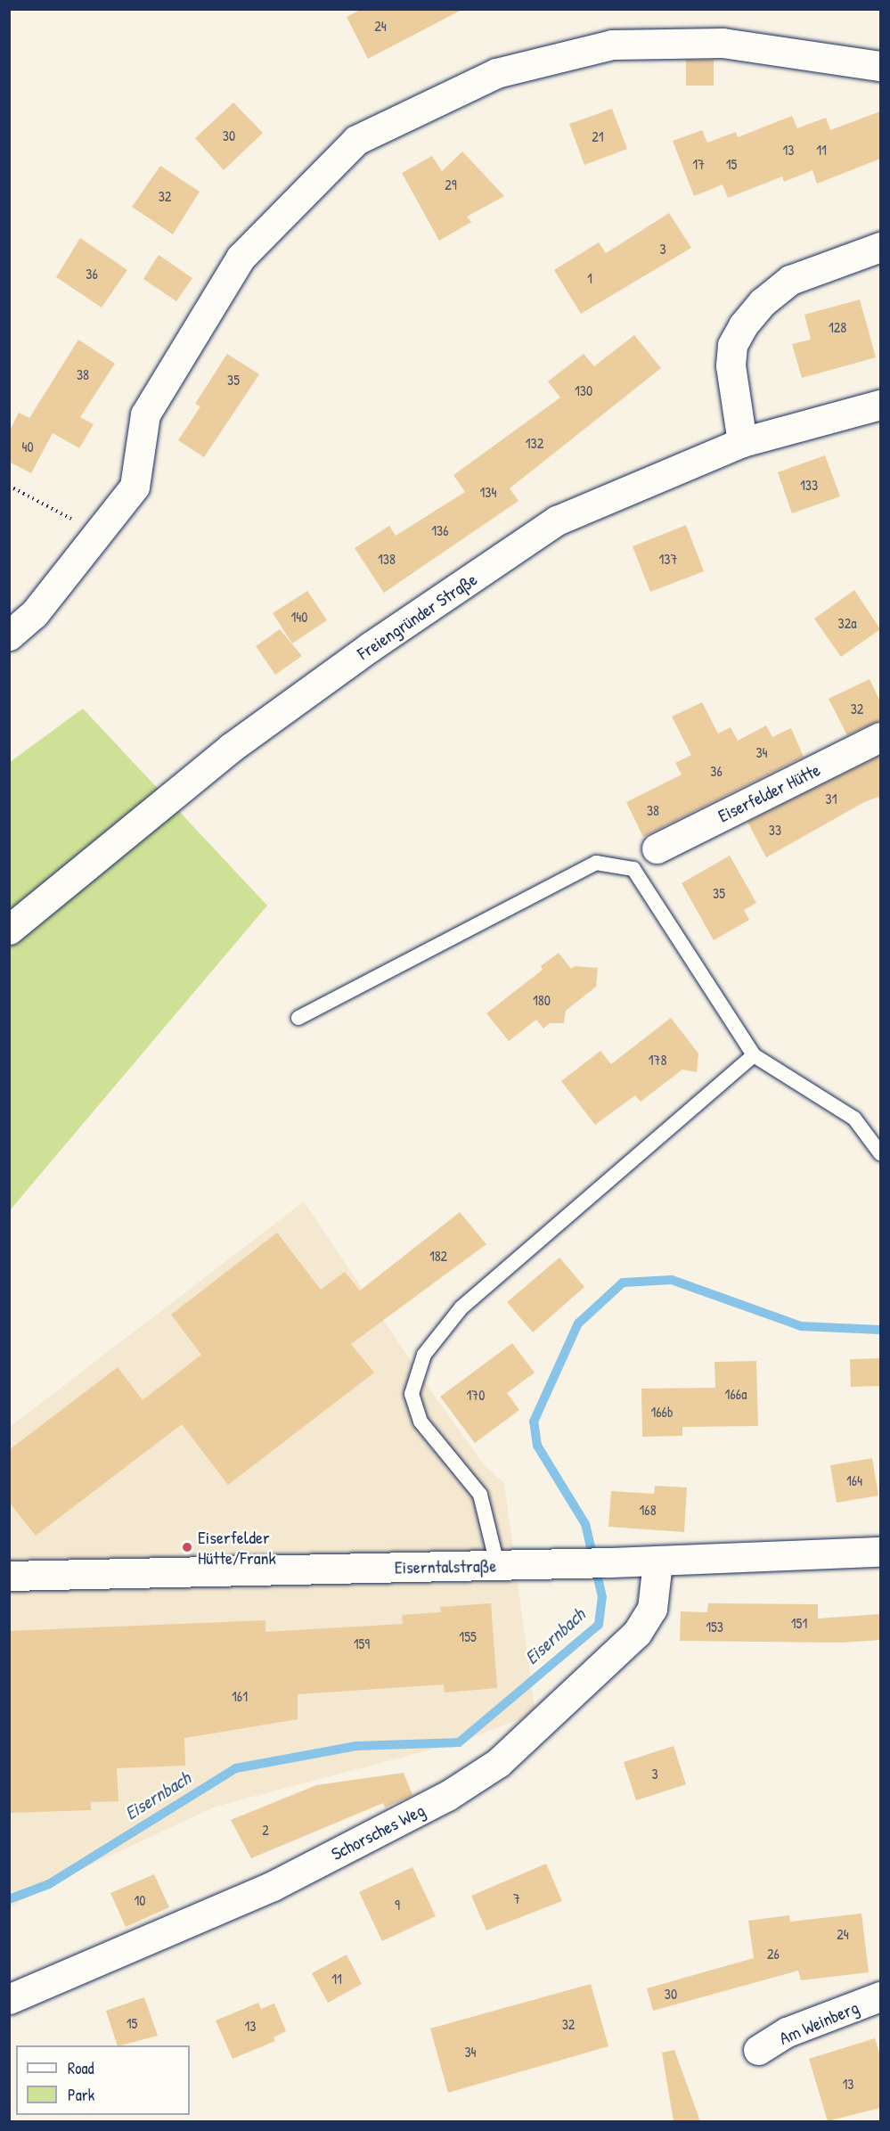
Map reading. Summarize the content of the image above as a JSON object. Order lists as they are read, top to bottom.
{
  "streets": {
    "street": [
      "Freiengründer Straße",
      "Eiserfelder Hütte",
      "Eiserntalstraße",
      "Schorsches Weg",
      "Am Weinberg"
    ]
  },
  "crossings": [
    ["Eiserntalstraße", "Schorsches Weg"]
  ],
  "water": ["Eisernbach"],
  "places": ["Eiserfelder Hütte/Frank"],
  "house_numbers": [
    "24",
    "30",
    "21",
    "13",
    "11",
    "17",
    "15",
    "29",
    "32",
    "3",
    "36",
    "1",
    "128",
    "38",
    "35",
    "130",
    "132",
    "40",
    "133",
    "134",
    "136",
    "138",
    "137",
    "140",
    "32a",
    "32",
    "34",
    "36",
    "31",
    "38",
    "33",
    "35",
    "180",
    "178",
    "182",
    "166a",
    "170",
    "166b",
    "164",
    "168",
    "151",
    "153",
    "155",
    "159",
    "161",
    "3",
    "2",
    "7",
    "10",
    "9",
    "24",
    "26",
    "11",
    "30",
    "15",
    "32",
    "13",
    "34",
    "13"
  ],
  "legend": ["Road", "Park"]
}
